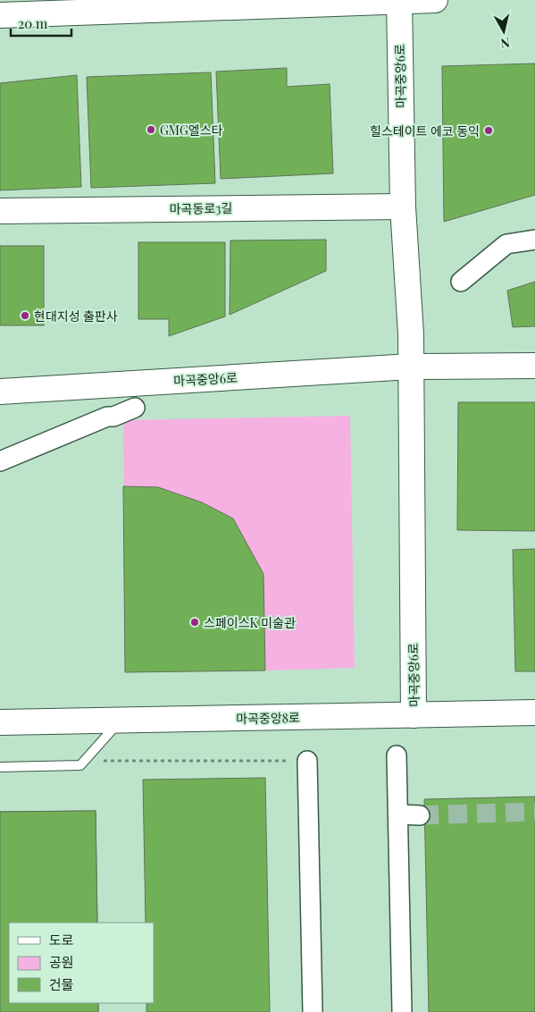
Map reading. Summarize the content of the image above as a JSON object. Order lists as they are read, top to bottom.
{
  "streets": {
    "street": ["마곡중앙6로", "마곡동로3길", "마곡중앙8로"]
  },
  "crossings": [
    ["마곡중앙6로", "마곡동로3길"],
    ["마곡중앙6로", "마곡중앙8로"]
  ],
  "places": [
    "GMG엘스타",
    "힐스테이트 에코 동익",
    "현대지성 출판사",
    "스페이스K 미술관"
  ],
  "legend": ["도로", "공원", "건물"],
  "scale_bar": "20 m",
  "north": "bottom"
}
